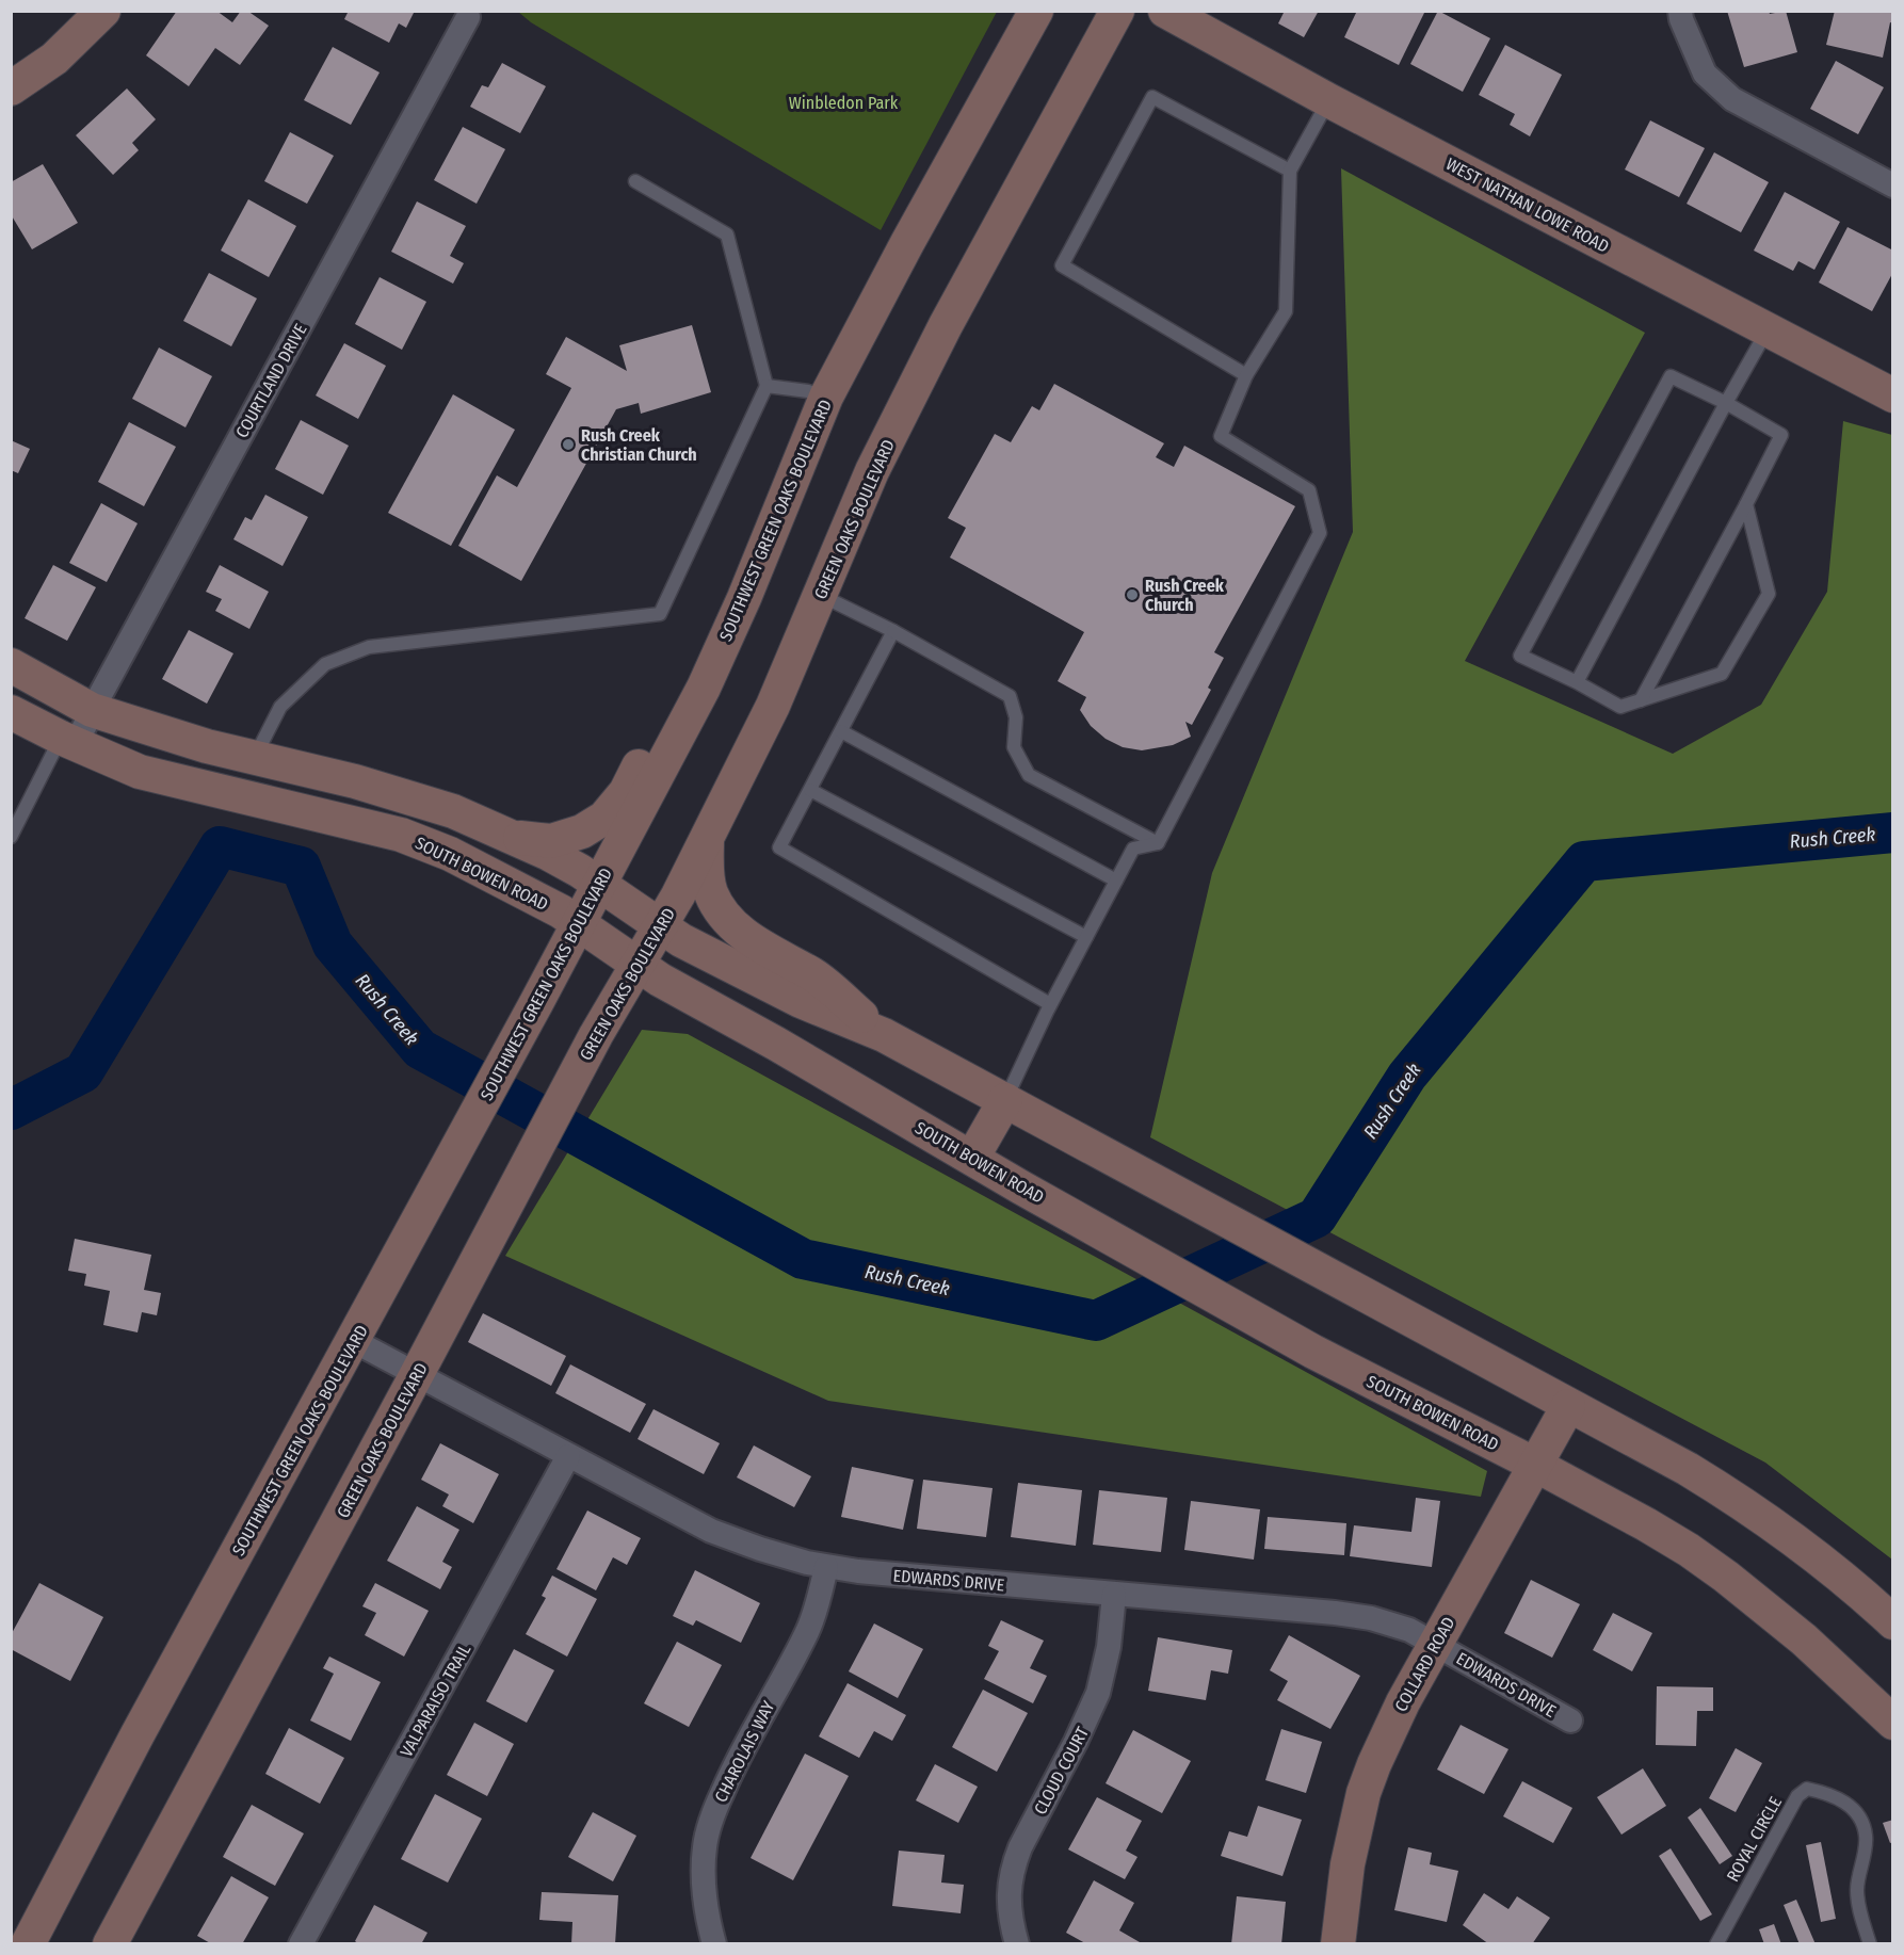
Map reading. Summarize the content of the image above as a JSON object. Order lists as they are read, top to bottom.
{
  "streets": {
    "main road": [
      "WEST NATHAN LOWE ROAD",
      "GREEN OAKS BOULEVARD",
      "SOUTHWEST GREEN OAKS BOULEVARD",
      "SOUTH BOWEN ROAD",
      "COLLARD ROAD"
    ],
    "street": [
      "COURTLAND DRIVE",
      "EDWARDS DRIVE",
      "VALPARAISO TRAIL",
      "CHAROLAIS WAY",
      "CLOUD COURT"
    ],
    "lane": ["ROYAL CIRCLE"]
  },
  "crossings": [
    ["COURTLAND DRIVE", "SOUTH BOWEN ROAD"],
    ["GREEN OAKS BOULEVARD", "SOUTH BOWEN ROAD"],
    ["GREEN OAKS BOULEVARD", "EDWARDS DRIVE"],
    ["SOUTHWEST GREEN OAKS BOULEVARD", "SOUTH BOWEN ROAD"],
    ["SOUTHWEST GREEN OAKS BOULEVARD", "EDWARDS DRIVE"],
    ["SOUTH BOWEN ROAD", "COLLARD ROAD"],
    ["EDWARDS DRIVE", "COLLARD ROAD"],
    ["EDWARDS DRIVE", "VALPARAISO TRAIL"],
    ["EDWARDS DRIVE", "CHAROLAIS WAY"],
    ["EDWARDS DRIVE", "CLOUD COURT"]
  ],
  "water": ["Rush Creek"],
  "parks": ["Winbledon Park"],
  "places": ["Rush Creek Christian Church", "Rush Creek Church"]
}
